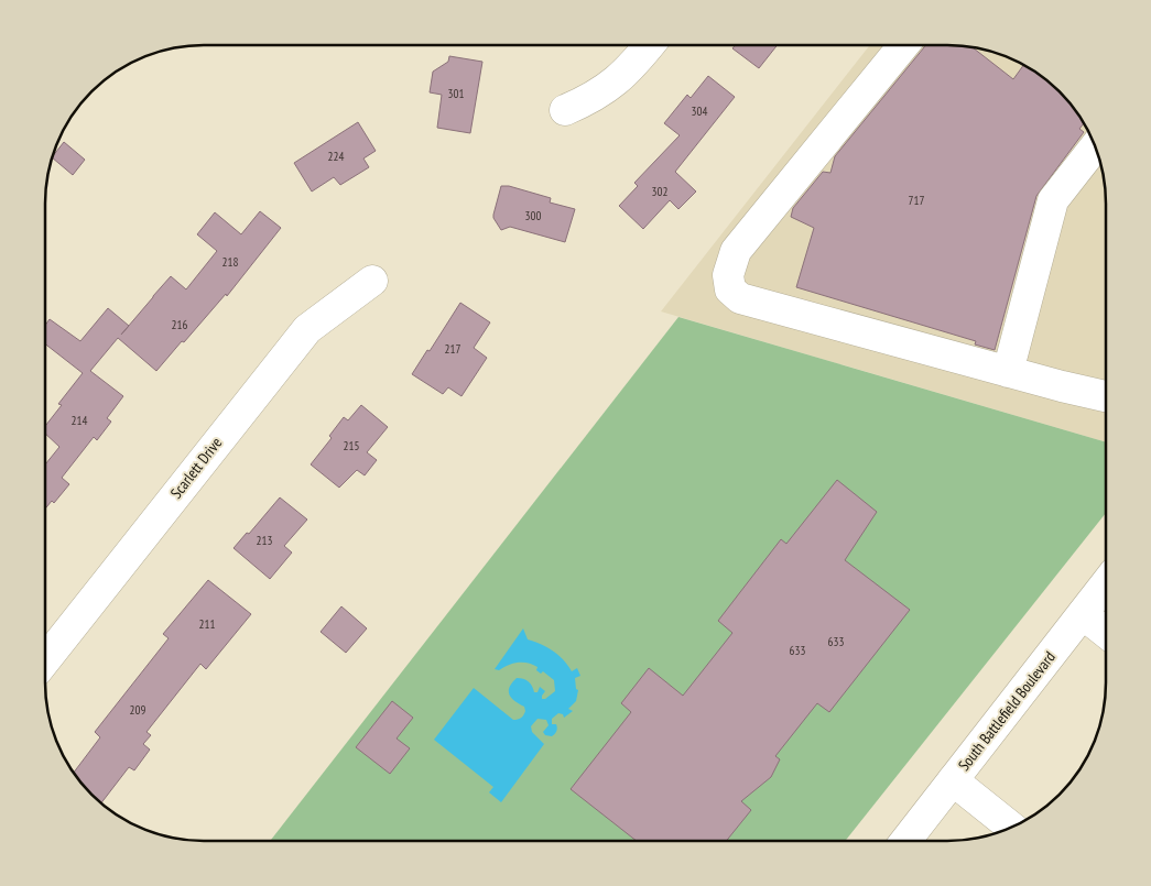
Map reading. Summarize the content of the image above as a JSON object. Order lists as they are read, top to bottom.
{
  "streets": {
    "street": ["Scarlett Drive", "South Battlefield Boulevard"]
  },
  "house_numbers": [
    "301",
    "304",
    "224",
    "302",
    "717",
    "300",
    "218",
    "216",
    "217",
    "214",
    "215",
    "213",
    "211",
    "633",
    "633",
    "209"
  ]
}
